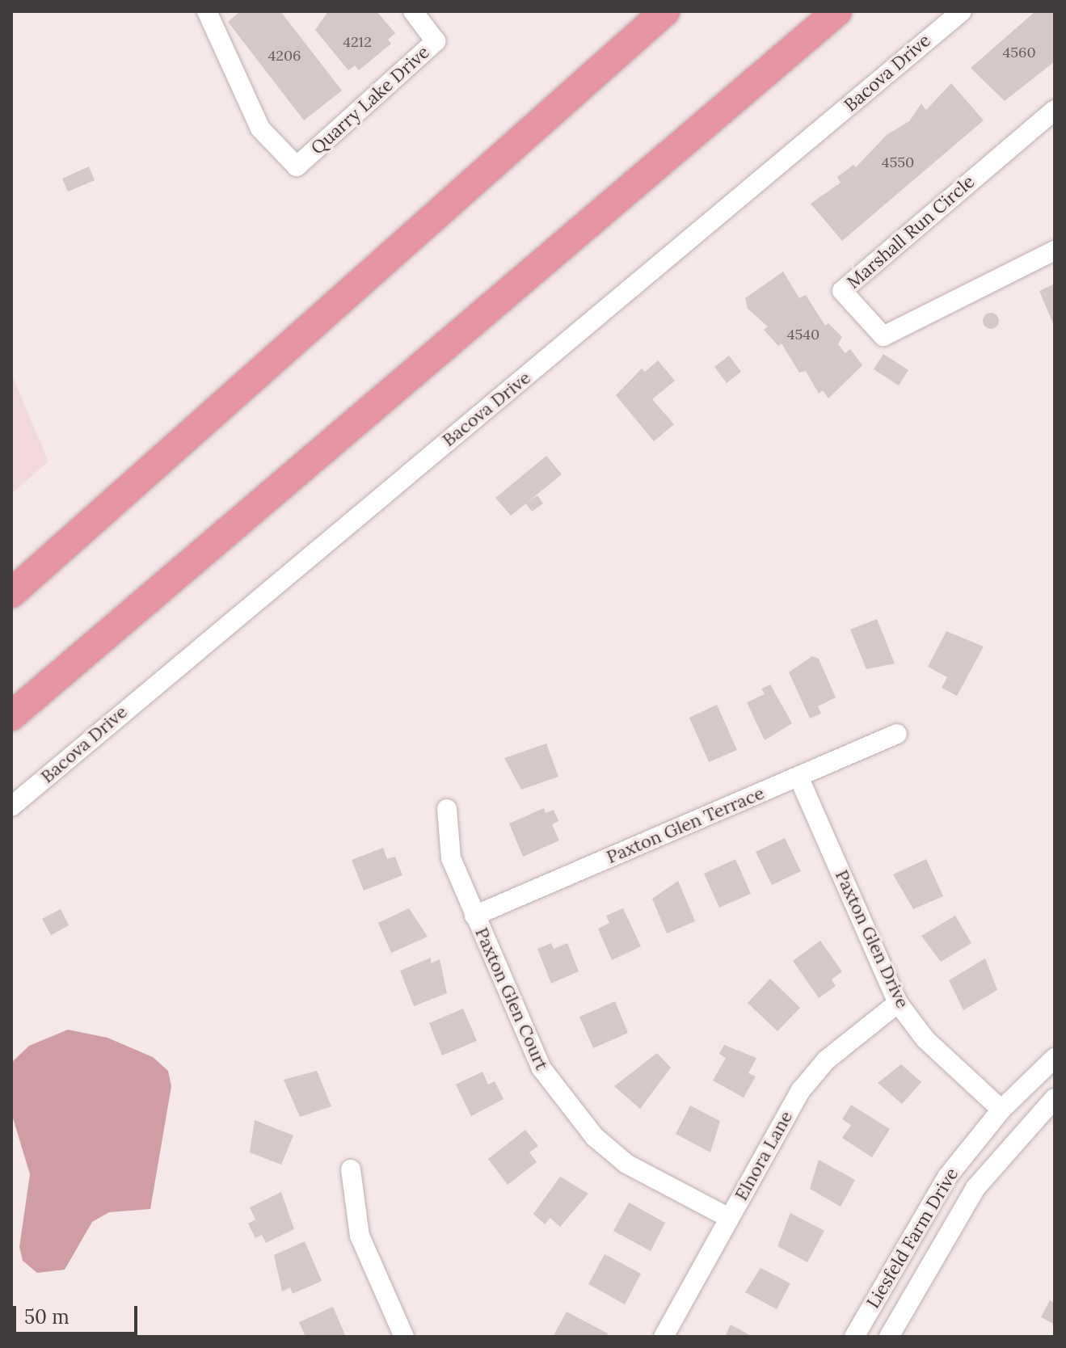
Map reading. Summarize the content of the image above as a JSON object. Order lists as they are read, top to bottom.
{
  "streets": {
    "street": [
      "Bacova Drive",
      "Quarry Lake Drive",
      "Marshall Run Circle",
      "Paxton Glen Terrace",
      "Paxton Glen Drive",
      "Paxton Glen Court",
      "Elnora Lane",
      "Liesfeld Farm Drive"
    ]
  },
  "crossings": [
    ["Paxton Glen Terrace", "Paxton Glen Drive"],
    ["Paxton Glen Terrace", "Paxton Glen Court"],
    ["Paxton Glen Drive", "Elnora Lane"],
    ["Paxton Glen Drive", "Liesfeld Farm Drive"],
    ["Paxton Glen Court", "Elnora Lane"]
  ],
  "house_numbers": [
    "4212",
    "4560",
    "4206",
    "4550",
    "4540"
  ],
  "scale_bar": "50 m"
}
